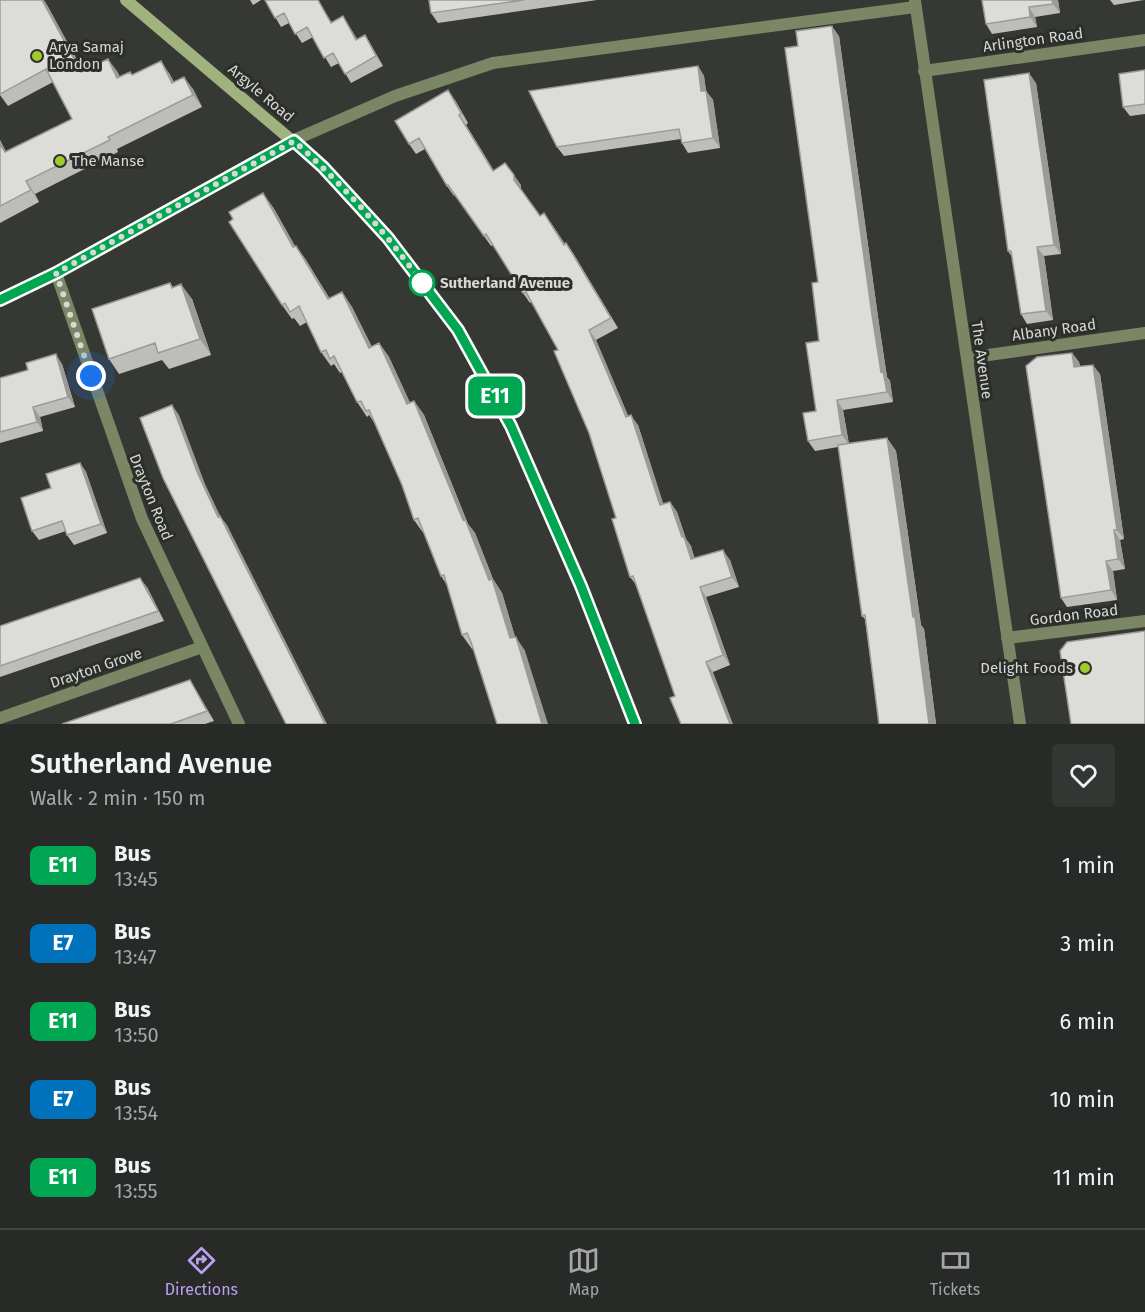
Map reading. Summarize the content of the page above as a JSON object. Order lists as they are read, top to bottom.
{
  "streets": {
    "main road": ["Argyle Road"],
    "street": [
      "Arlington Road",
      "Albany Road",
      "The Avenue",
      "Drayton Road",
      "Gordon Road",
      "Drayton Grove"
    ]
  },
  "crossings": [
    ["Arlington Road", "The Avenue"],
    ["Albany Road", "The Avenue"],
    ["The Avenue", "Gordon Road"],
    ["Drayton Road", "Drayton Grove"]
  ],
  "places": [
    "Arya Samaj London",
    "The Manse",
    "Sutherland Avenue",
    "Delight Foods"
  ],
  "lines": ["bus line E11"],
  "page": {
    "on_map": "E11",
    "heading": ["Sutherland Avenue", "Walk · 2 min · 150 m"],
    "list": [
      {
        "mark": "E11",
        "name": "Bus",
        "note": "13:45",
        "value": "1 min"
      },
      {
        "mark": "E7",
        "name": "Bus",
        "note": "13:47",
        "value": "3 min"
      },
      {
        "mark": "E11",
        "name": "Bus",
        "note": "13:50",
        "value": "6 min"
      },
      {
        "mark": "E7",
        "name": "Bus",
        "note": "13:54",
        "value": "10 min"
      },
      {
        "mark": "E11",
        "name": "Bus",
        "note": "13:55",
        "value": "11 min"
      }
    ],
    "tabs": ["Directions", "Map", "Tickets"]
  }
}
